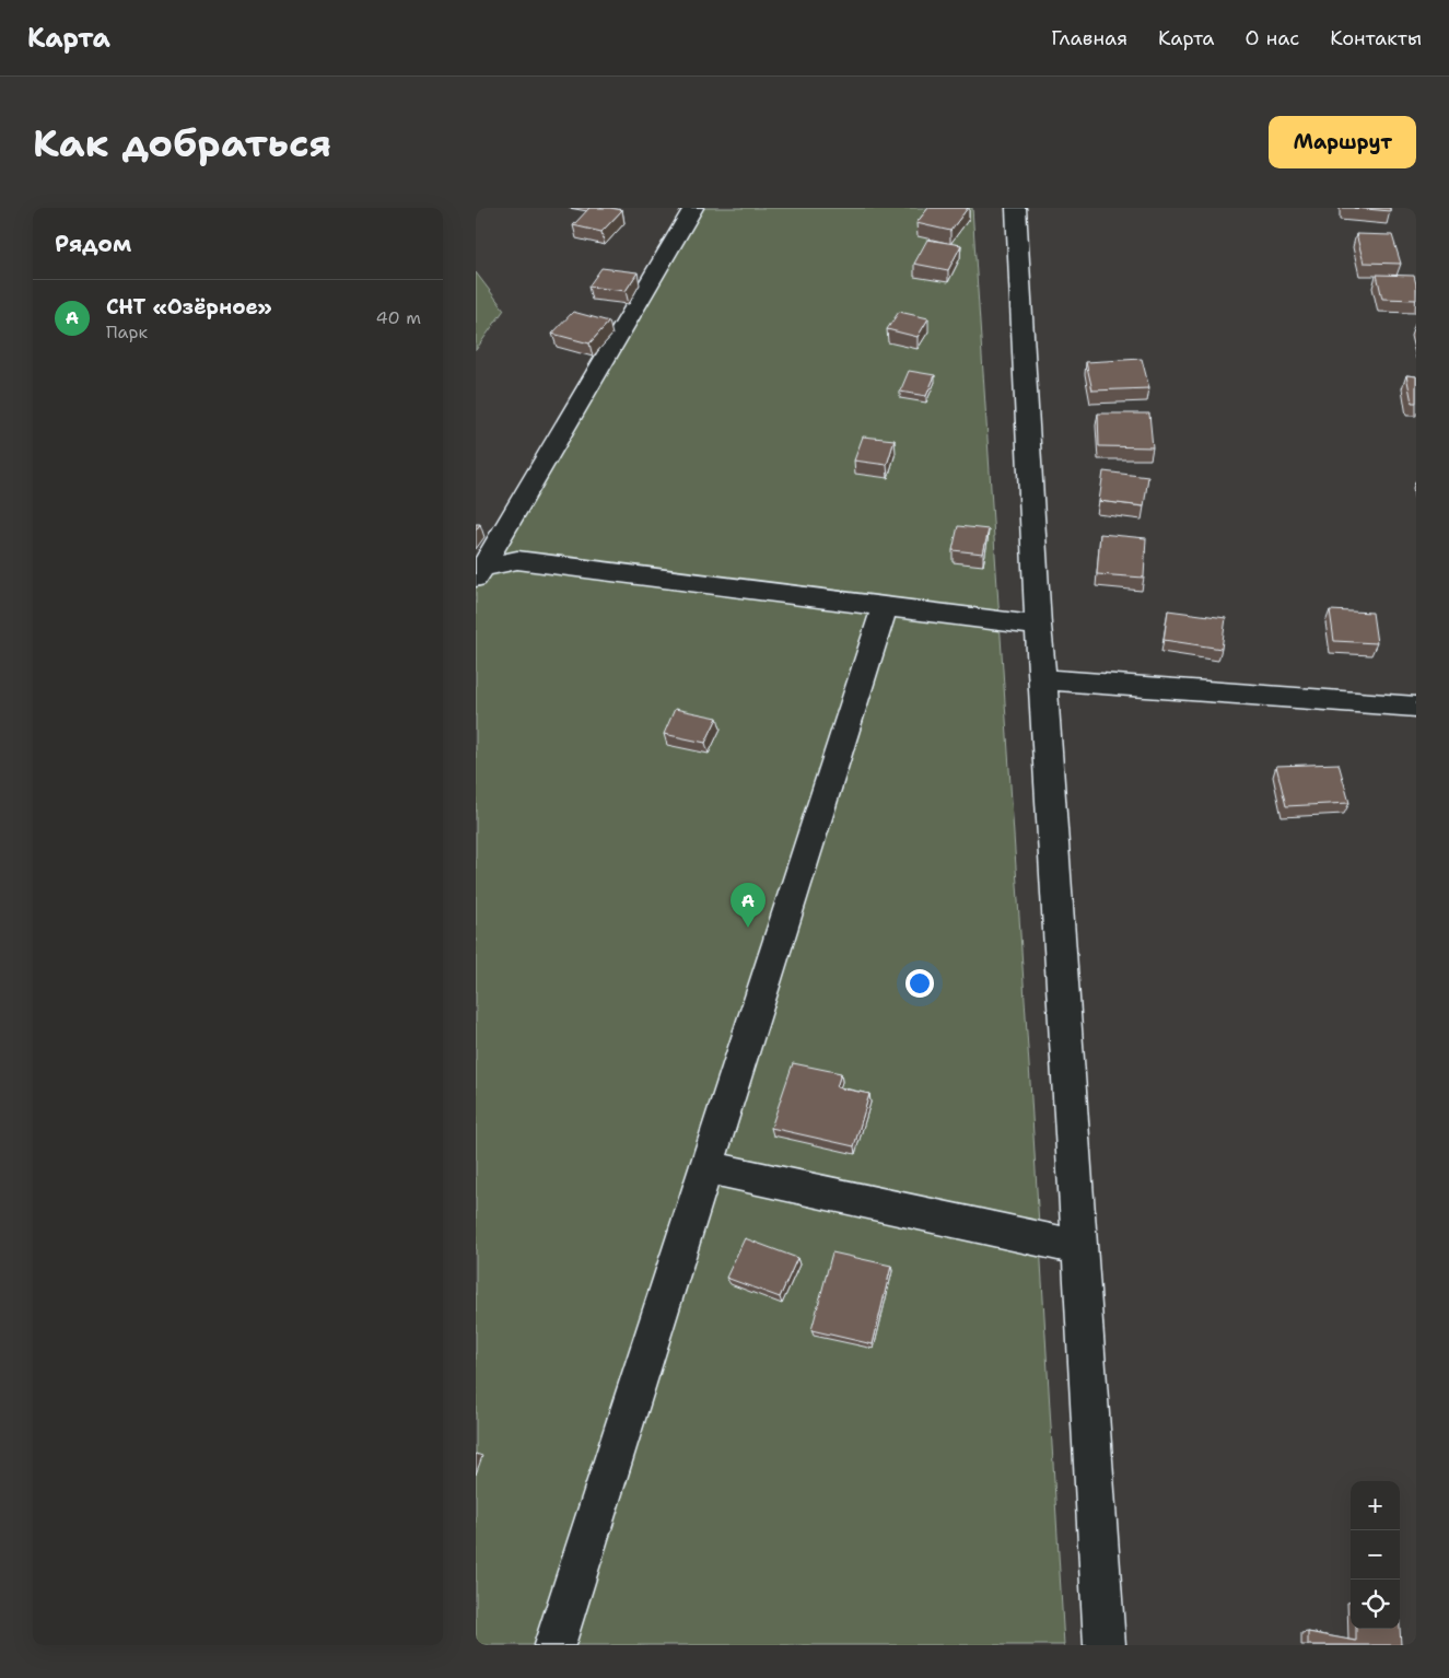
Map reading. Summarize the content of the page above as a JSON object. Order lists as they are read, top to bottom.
{
  "page": {
    "header": "Карта",
    "nav": [
      "Главная",
      "Карта",
      "О нас",
      "Контакты"
    ],
    "buttons": "Маршрут",
    "title": "Как добраться",
    "heading": "Рядом",
    "list": [
      {
        "mark": "A",
        "name": "СНТ «Озёрное»",
        "note": "Парк",
        "value": "40 m"
      }
    ],
    "pins": "A",
    "map_buttons": ["+", "−"]
  }
}
